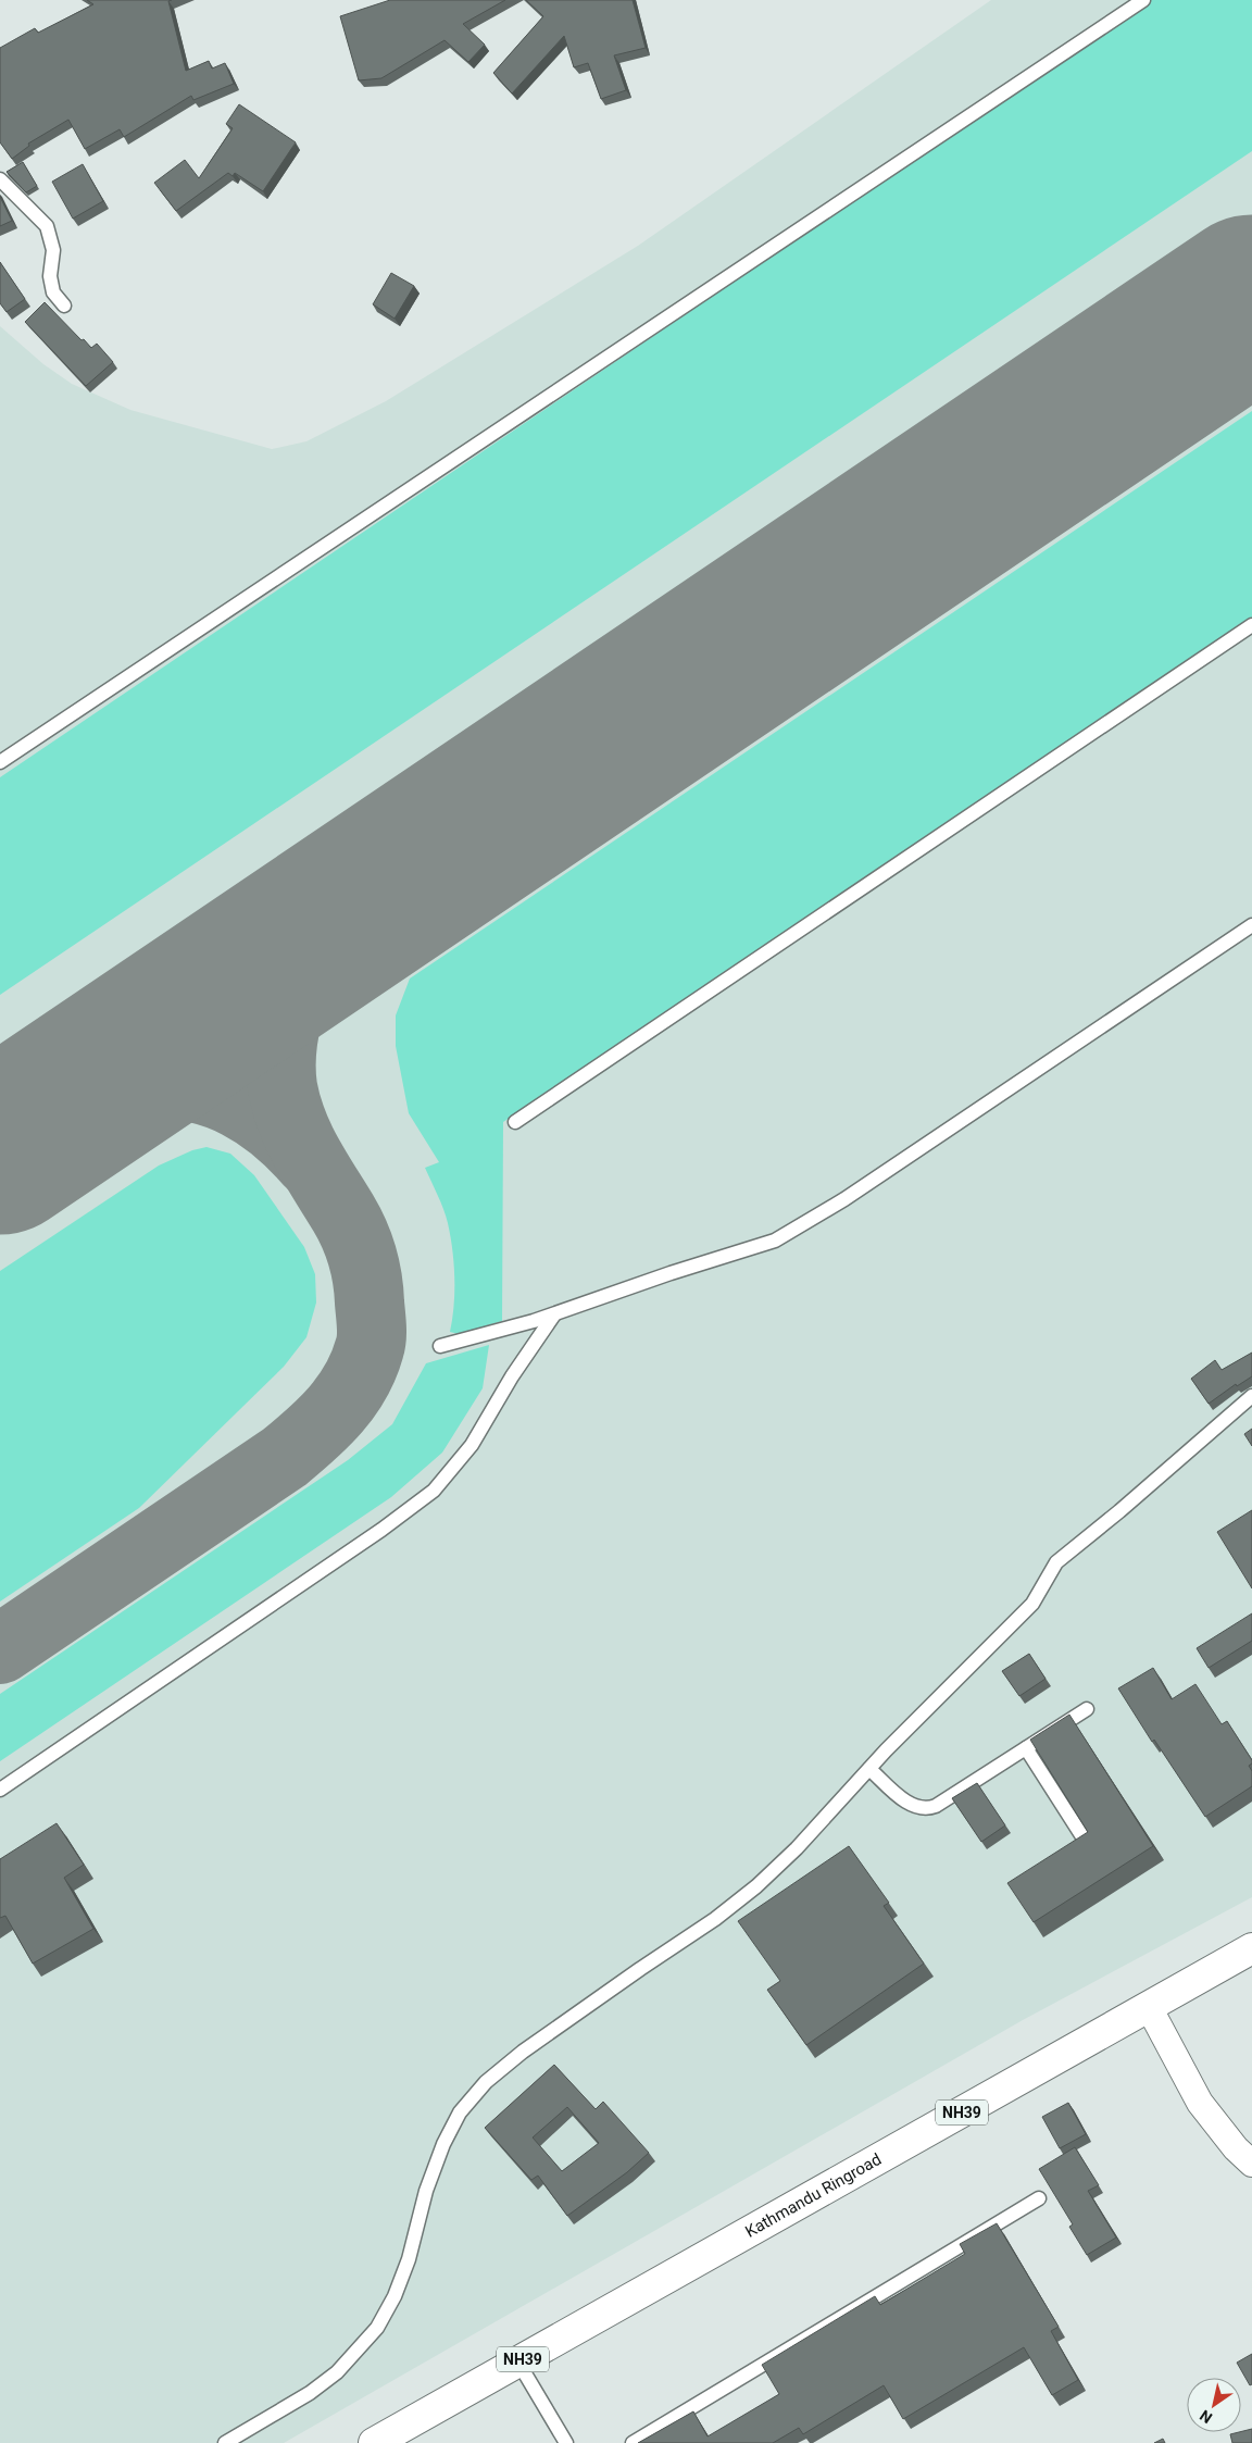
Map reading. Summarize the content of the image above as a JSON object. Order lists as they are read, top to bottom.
{
  "streets": {
    "highway": ["NH39", "Kathmandu Ringroad"]
  },
  "north": "bottom left"
}
